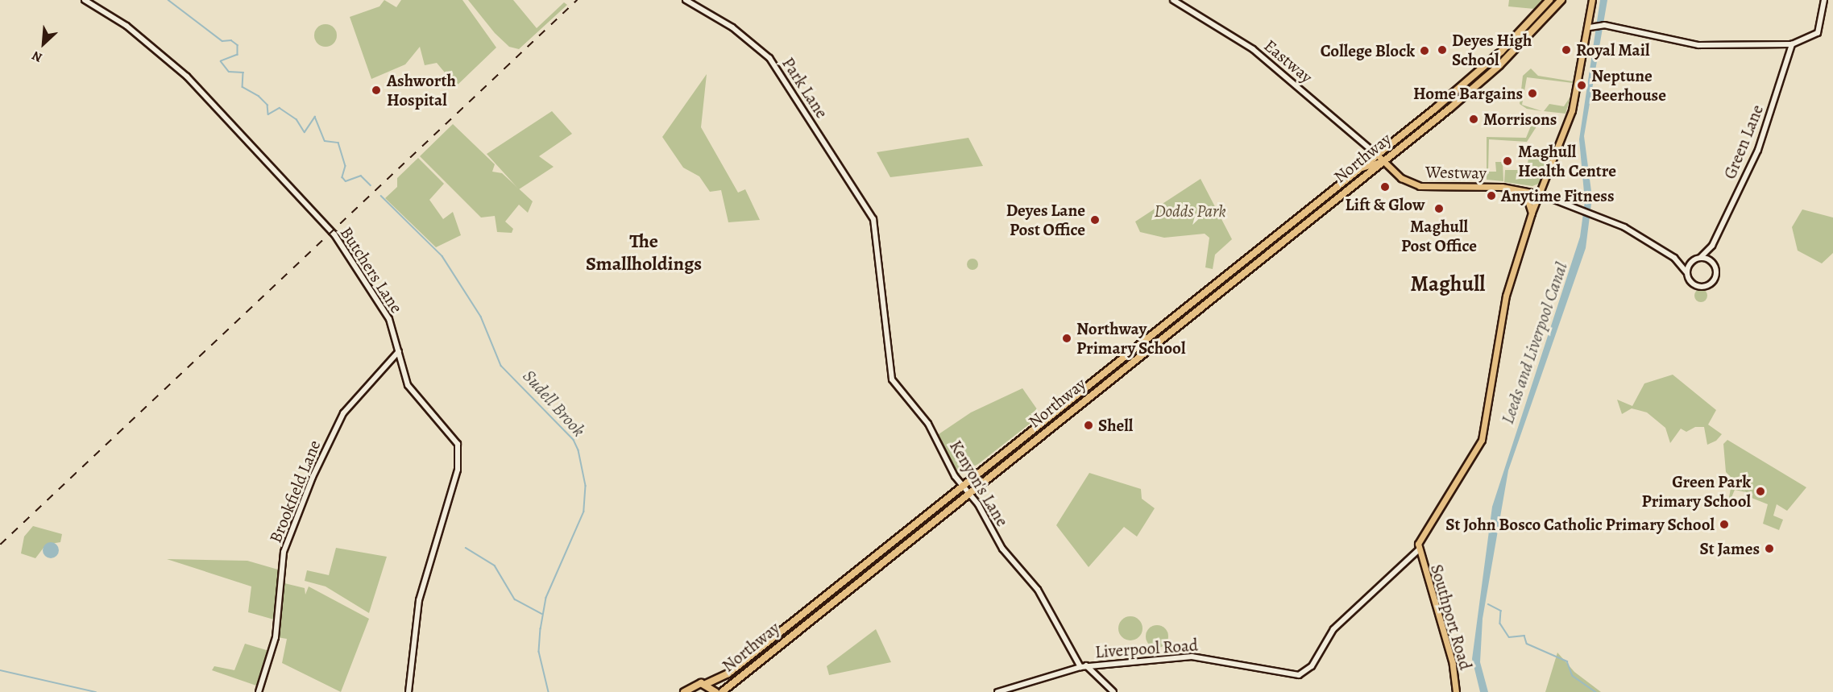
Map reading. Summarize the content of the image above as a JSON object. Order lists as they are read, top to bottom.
{
  "streets": {
    "highway": ["Northway"],
    "main road": ["Westway", "Southport Road"],
    "street": [
      "Eastway",
      "Park Lane",
      "Green Lane",
      "Butchers Lane",
      "Kenyon's Lane",
      "Brookfield Lane",
      "Liverpool Road"
    ]
  },
  "crossings": [
    ["Eastway", "Northway"],
    ["Eastway", "Westway"],
    ["Park Lane", "Kenyon's Lane"],
    ["Green Lane", "Westway"],
    ["Northway", "Westway"],
    ["Northway", "Kenyon's Lane"],
    ["Butchers Lane", "Brookfield Lane"],
    ["Kenyon's Lane", "Liverpool Road"],
    ["Southport Road", "Liverpool Road"]
  ],
  "districts": ["The Smallholdings", "Maghull"],
  "water": ["Leeds and Liverpool Canal", "Sudell Brook"],
  "parks": ["Dodds Park"],
  "places": [
    "Deyes High School",
    "Royal Mail",
    "College Block",
    "Neptune Beerhouse",
    "Ashworth Hospital",
    "Home Bargains",
    "Morrisons",
    "Maghull Health Centre",
    "Lift & Glow",
    "Anytime Fitness",
    "Maghull Post Office",
    "Deyes Lane Post Office",
    "Northway Primary School",
    "Shell",
    "Green Park Primary School",
    "St John Bosco Catholic Primary School",
    "St James"
  ],
  "north": "bottom left"
}
